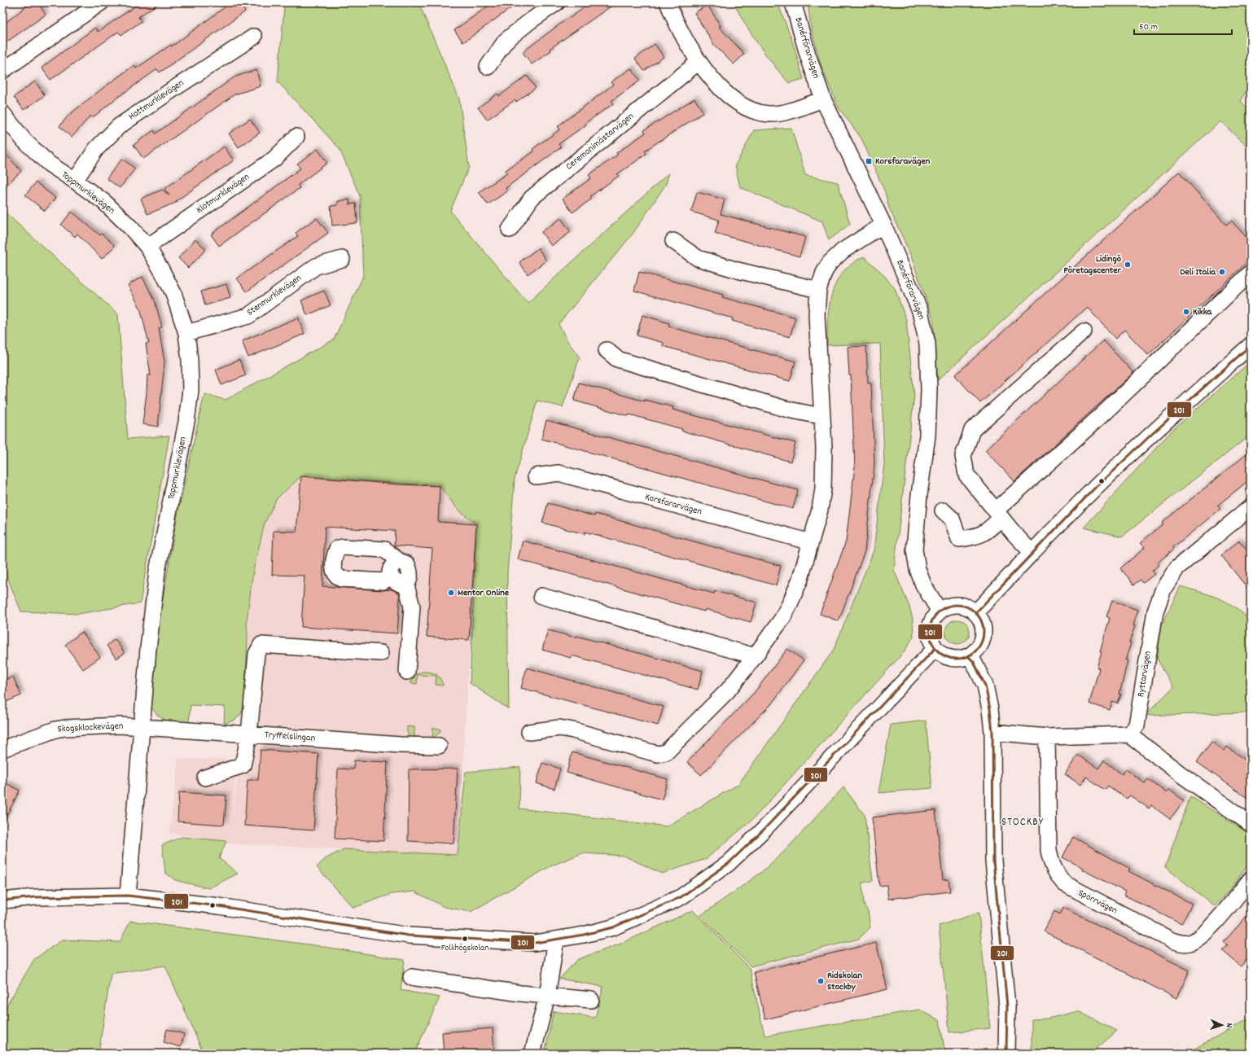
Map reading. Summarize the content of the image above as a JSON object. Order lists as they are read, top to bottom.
{
  "streets": {
    "street": [
      "Banérförarvägen",
      "Hattmurklevägen",
      "Ceremonimästarvägen",
      "Toppmurklevägen",
      "Klotmurklevägen",
      "Stenmurklevägen",
      "Korsfararvägen",
      "Ryttarvägen",
      "Skogsklockevägen",
      "Tryffelslingan",
      "Sporrvägen"
    ]
  },
  "crossings": [
    ["Hattmurklevägen", "Toppmurklevägen"],
    ["Toppmurklevägen", "Klotmurklevägen"],
    ["Toppmurklevägen", "Stenmurklevägen"],
    ["Toppmurklevägen", "Skogsklockevägen"],
    ["Toppmurklevägen", "Tryffelslingan"],
    ["Skogsklockevägen", "Tryffelslingan"]
  ],
  "districts": ["STOCKBY"],
  "places": {
    "transit": ["Korsfaravägen"],
    "other": [
      "Lidingö Företagscenter",
      "Deli Italia",
      "Kikka",
      "Mentor Online",
      "Folkhögskolan",
      "Ridskolan Stockby"
    ]
  },
  "lines": ["transit line 201"],
  "scale_bar": "50 m",
  "north": "right"
}
